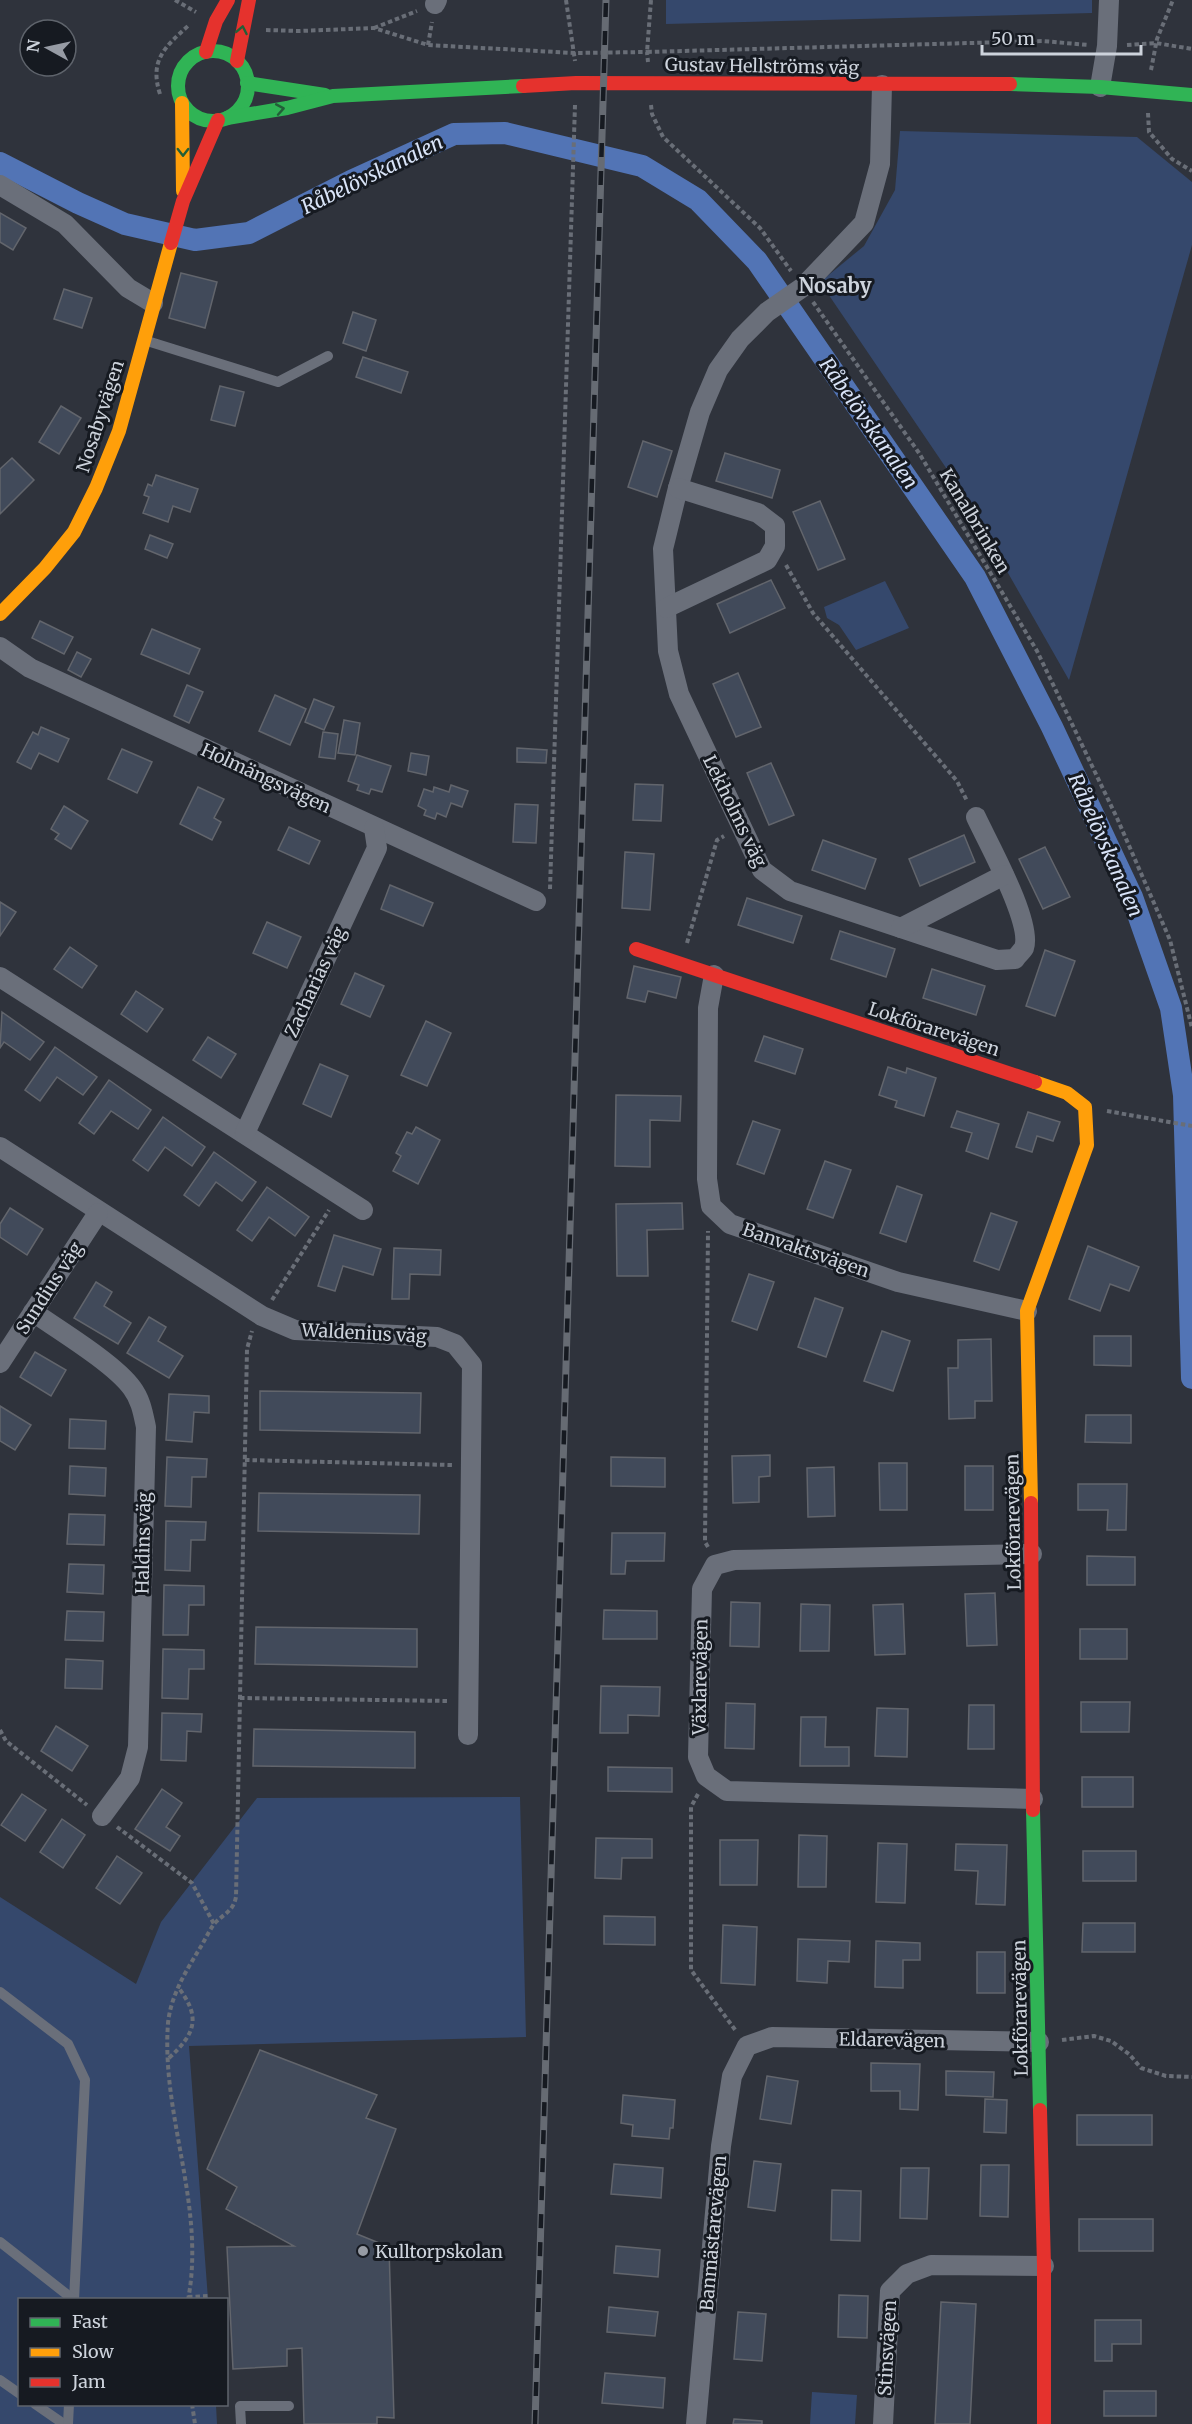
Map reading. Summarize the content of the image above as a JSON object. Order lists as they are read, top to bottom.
{
  "streets": {
    "street": [
      "Gustav Hellströms väg",
      "Nosabyvägen",
      "Holmängsvägen",
      "Lekholms väg",
      "Zacharias väg",
      "Lokförarevägen",
      "Banvaktsvägen",
      "Sundius väg",
      "Waldenius väg",
      "Haldins väg",
      "Växlarevägen",
      "Eldarevägen",
      "Banmästarevägen",
      "Stinsvägen"
    ],
    "path": ["Kanalbrinken"]
  },
  "crossings": [
    ["Gustav Hellströms väg", "Nosabyvägen"],
    ["Gustav Hellströms väg", "Kanalbrinken"],
    ["Gustav Hellströms väg", "Lekholms väg"],
    ["Kanalbrinken", "Lekholms väg"],
    ["Holmängsvägen", "Zacharias väg"],
    ["Lokförarevägen", "Banvaktsvägen"],
    ["Lokförarevägen", "Eldarevägen"],
    ["Lokförarevägen", "Stinsvägen"],
    ["Sundius väg", "Waldenius väg"],
    ["Sundius väg", "Haldins väg"],
    ["Eldarevägen", "Banmästarevägen"]
  ],
  "districts": ["Nosaby"],
  "water": ["Råbelövskanalen"],
  "places": ["Kulltorpskolan"],
  "legend": ["Fast", "Slow", "Jam"],
  "scale_bar": "50 m",
  "north": "left"
}
